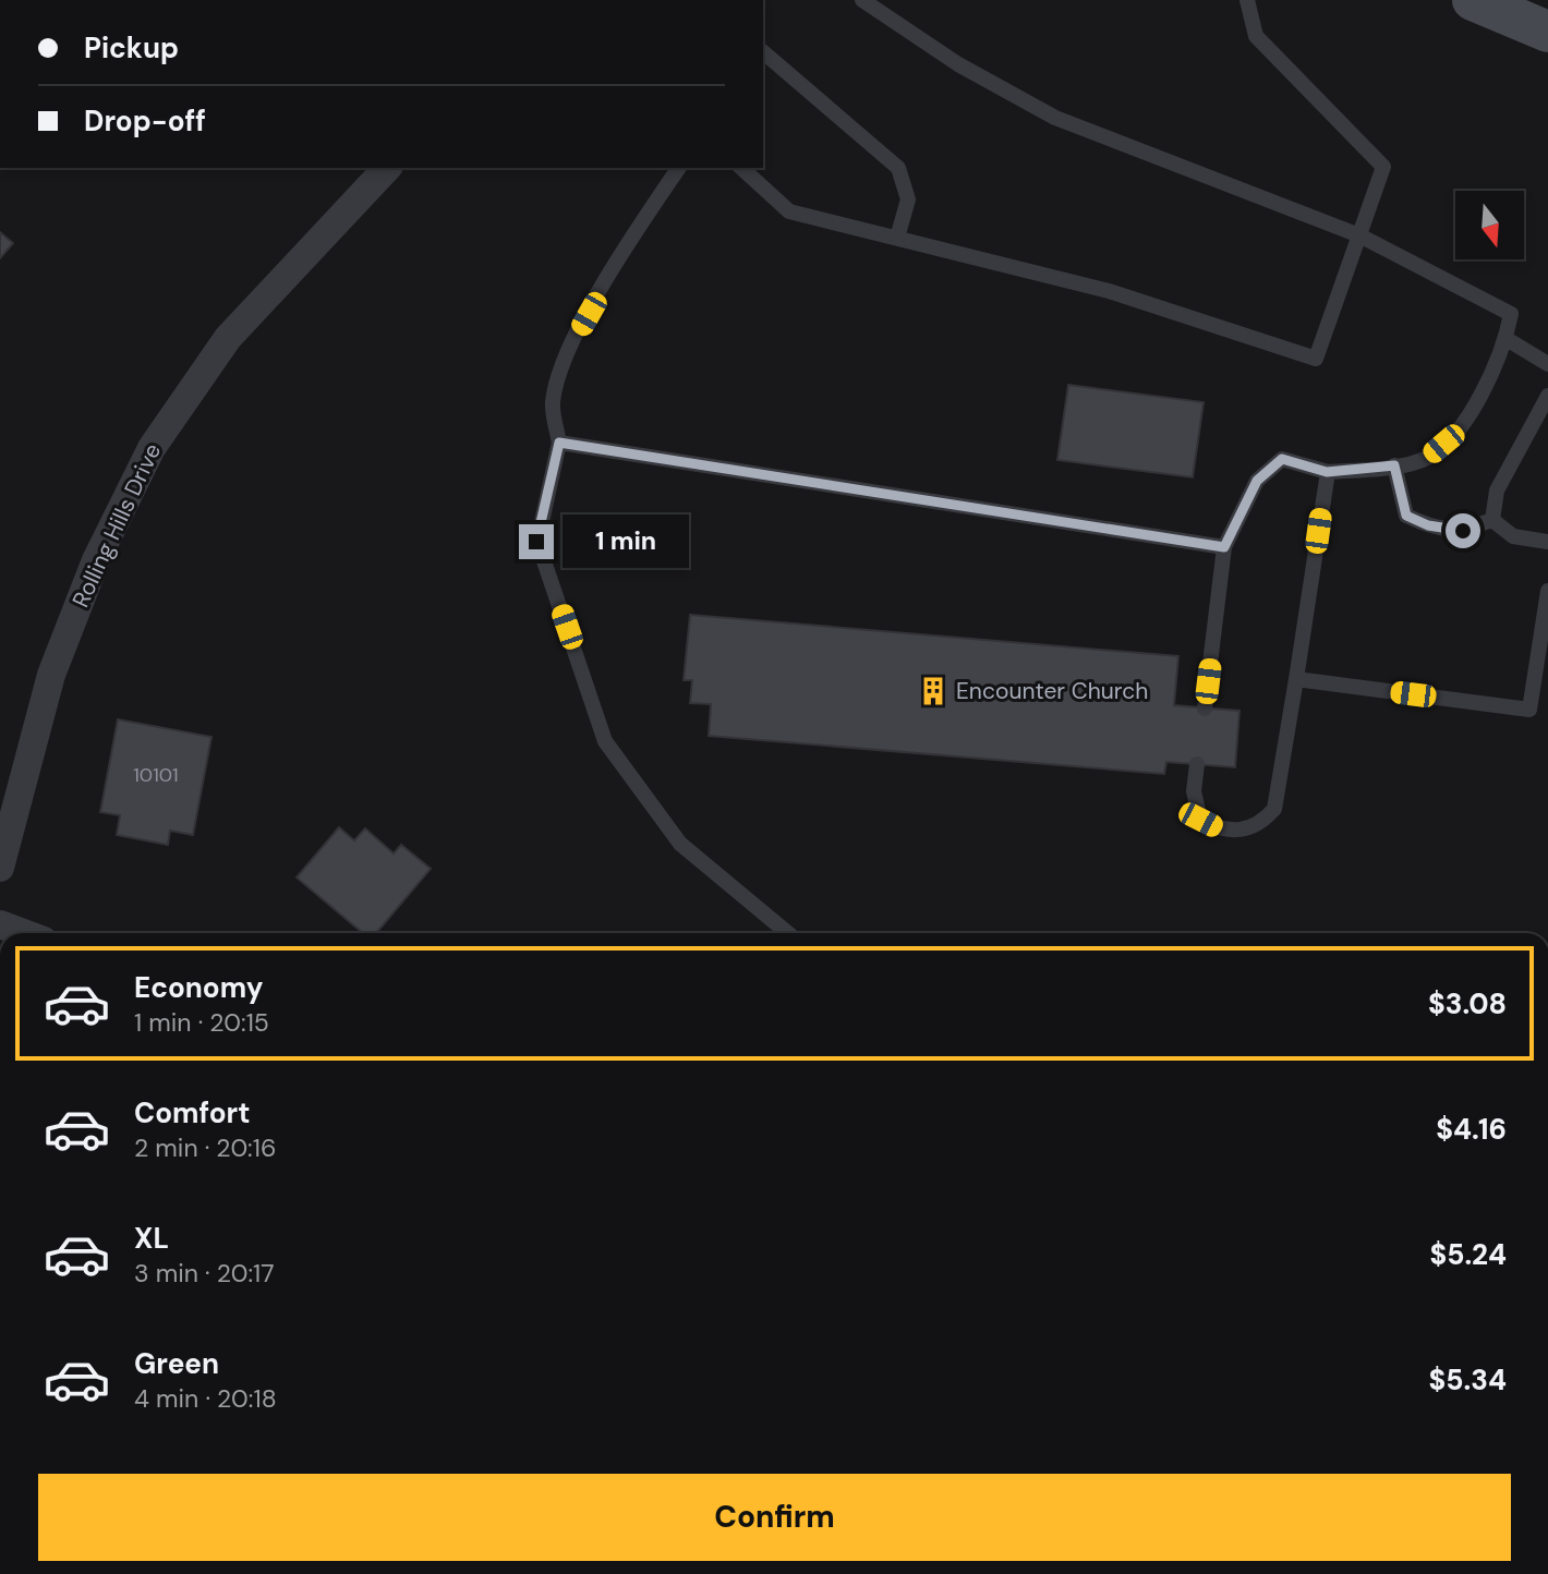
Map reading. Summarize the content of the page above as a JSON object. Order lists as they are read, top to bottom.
{
  "streets": {
    "street": ["Rolling Hills Drive"]
  },
  "places": {
    "building": ["Encounter Church"]
  },
  "house_numbers": ["10101"],
  "north": "bottom",
  "page": {
    "banner": ["Pickup", "Drop-off"],
    "bubble": "1 min",
    "list": [
      {
        "name": "Economy",
        "note": "1 min · 20:15",
        "value": "$3.08"
      },
      {
        "name": "Comfort",
        "note": "2 min · 20:16",
        "value": "$4.16"
      },
      {
        "name": "XL",
        "note": "3 min · 20:17",
        "value": "$5.24"
      },
      {
        "name": "Green",
        "note": "4 min · 20:18",
        "value": "$5.34"
      }
    ],
    "buttons": "Confirm"
  }
}
